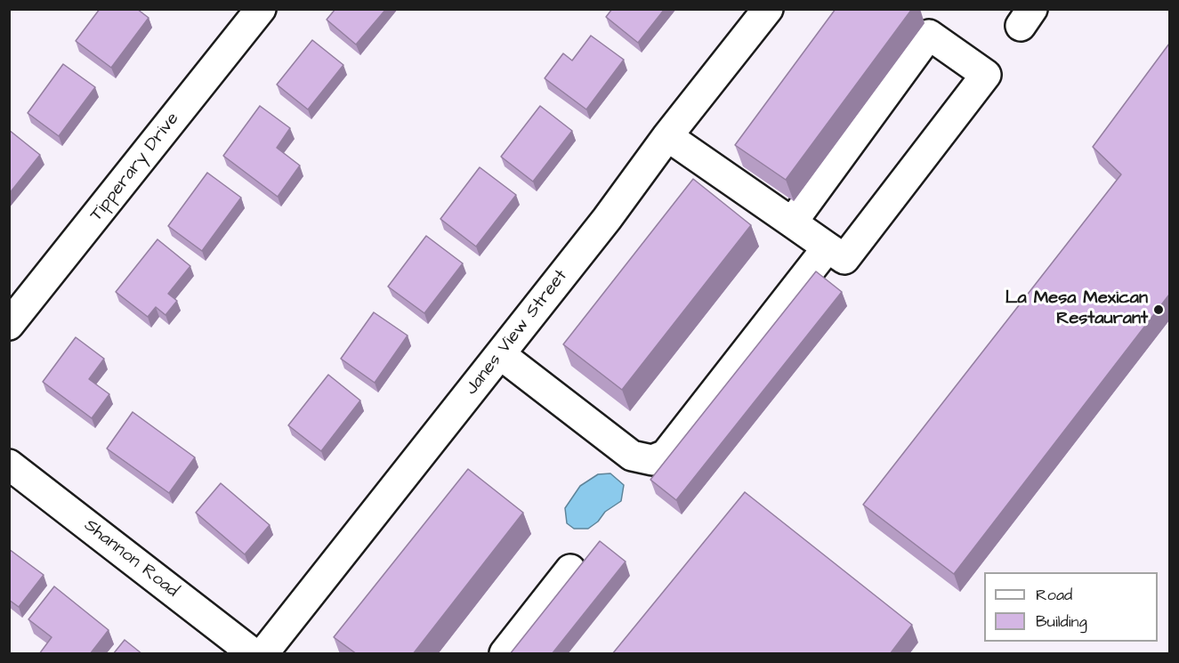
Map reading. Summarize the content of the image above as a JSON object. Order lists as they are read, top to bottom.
{
  "streets": {
    "street": ["Tipperary Drive", "Janes View Street", "Shannon Road"]
  },
  "places": ["La Mesa Mexican Restaurant"],
  "legend": ["Road", "Building"]
}
